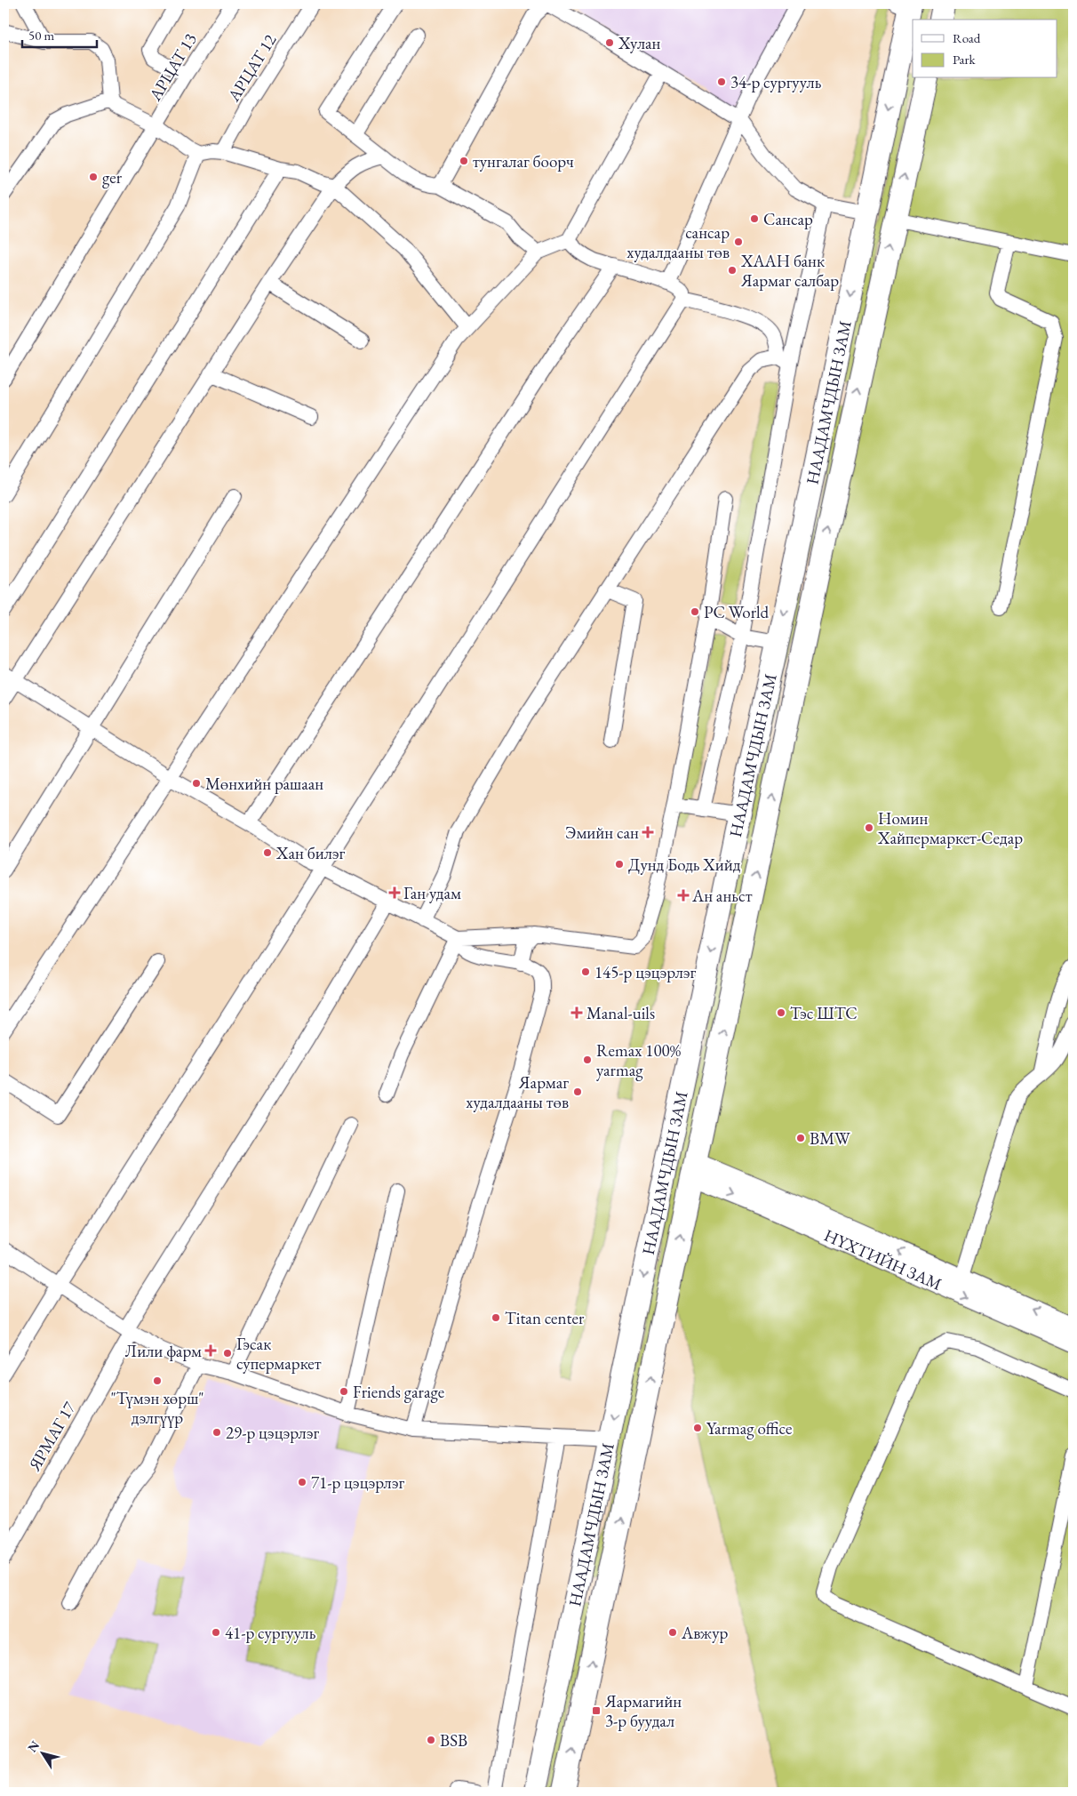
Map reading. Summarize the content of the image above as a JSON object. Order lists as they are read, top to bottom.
{
  "streets": {
    "highway": ["НААДАМЧДЫН ЗАМ"],
    "main road": ["НҮХТИЙН ЗАМ"],
    "street": ["АРЦАТ 13", "АРЦАТ 12", "ЯРМАГ 17"]
  },
  "crossings": [
    ["НААДАМЧДЫН ЗАМ", "НҮХТИЙН ЗАМ"]
  ],
  "places": {
    "other": [
      "Хулан",
      "34-р сургууль",
      "тунгалаг боорч",
      "ger",
      "Сансар",
      "сансар худалдааны төв",
      "ХААН банк Яармаг салбар",
      "PC World",
      "Мөнхийн рашаан",
      "Номин Хайпермаркет-Седар",
      "Хан билэг",
      "Дунд Бодь Хийд",
      "145-р цэцэрлэг",
      "Тэс ШТС",
      "Remax 100% yarmag",
      "Яармаг худалдааны төв",
      "BMW",
      "Titan center",
      "Гэсак супермаркет",
      "\"Түмэн хөрш\" дэлгүүр",
      "Friends garage",
      "Yarmag office",
      "29-р цэцэрлэг",
      "71-р цэцэрлэг",
      "41-р сургууль",
      "Авжур",
      "BSB"
    ],
    "health": [
      "Эмийн сан",
      "Ган удам",
      "Ан аньст",
      "Manal-uils",
      "Лили фарм"
    ],
    "transit": ["Яармагийн 3-р буудал"]
  },
  "legend": ["Road", "Park"],
  "scale_bar": "50 m",
  "north": "top left"
}
